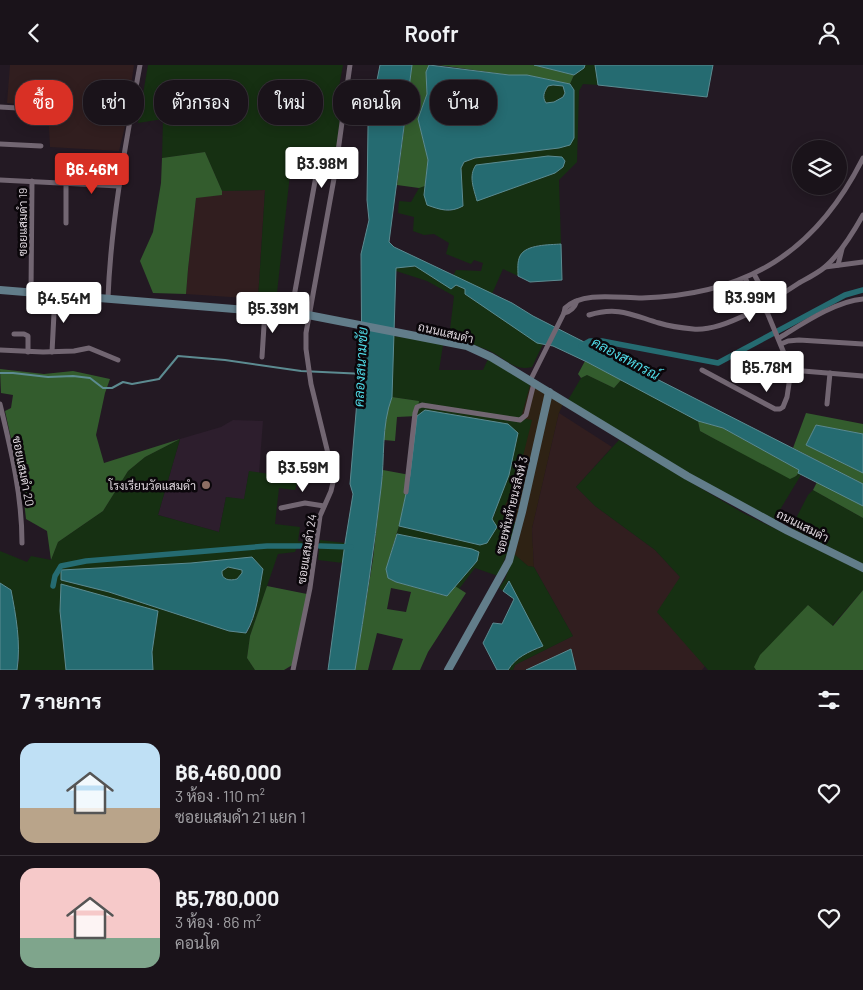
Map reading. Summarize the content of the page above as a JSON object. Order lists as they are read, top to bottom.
{
  "streets": {
    "street": [
      "ซอยแสมดำ 19",
      "ถนนแสมดำ",
      "ซอยแสมดำ 20",
      "ซอยพันท้ายนรสิงห์ 3",
      "ซอยแสมดำ 24"
    ]
  },
  "crossings": [
    ["ซอยแสมดำ 19", "ถนนแสมดำ"],
    ["ถนนแสมดำ", "ซอยพันท้ายนรสิงห์ 3"],
    ["ถนนแสมดำ", "ซอยแสมดำ 24"]
  ],
  "water": ["คลองสหกรณ์", "คลองสนามชัย"],
  "places": ["โรงเรียนวัดแสมดำ"],
  "page": {
    "header": "Roofr",
    "chip": [
      "ซื้อ",
      "เช่า",
      "ตัวกรอง",
      "ใหม่",
      "คอนโด",
      "บ้าน"
    ],
    "price": [
      "฿3.98M",
      "฿6.46M",
      "฿3.99M",
      "฿4.54M",
      "฿5.39M",
      "฿5.78M",
      "฿3.59M"
    ],
    "heading": "7 รายการ",
    "list": [
      {
        "name": "฿6,460,000",
        "note": "3 ห้อง · 110 m² · ซอยแสมดำ 21 แยก 1"
      },
      {
        "name": "฿5,780,000",
        "note": "3 ห้อง · 86 m² · คอนโด"
      }
    ]
  }
}
